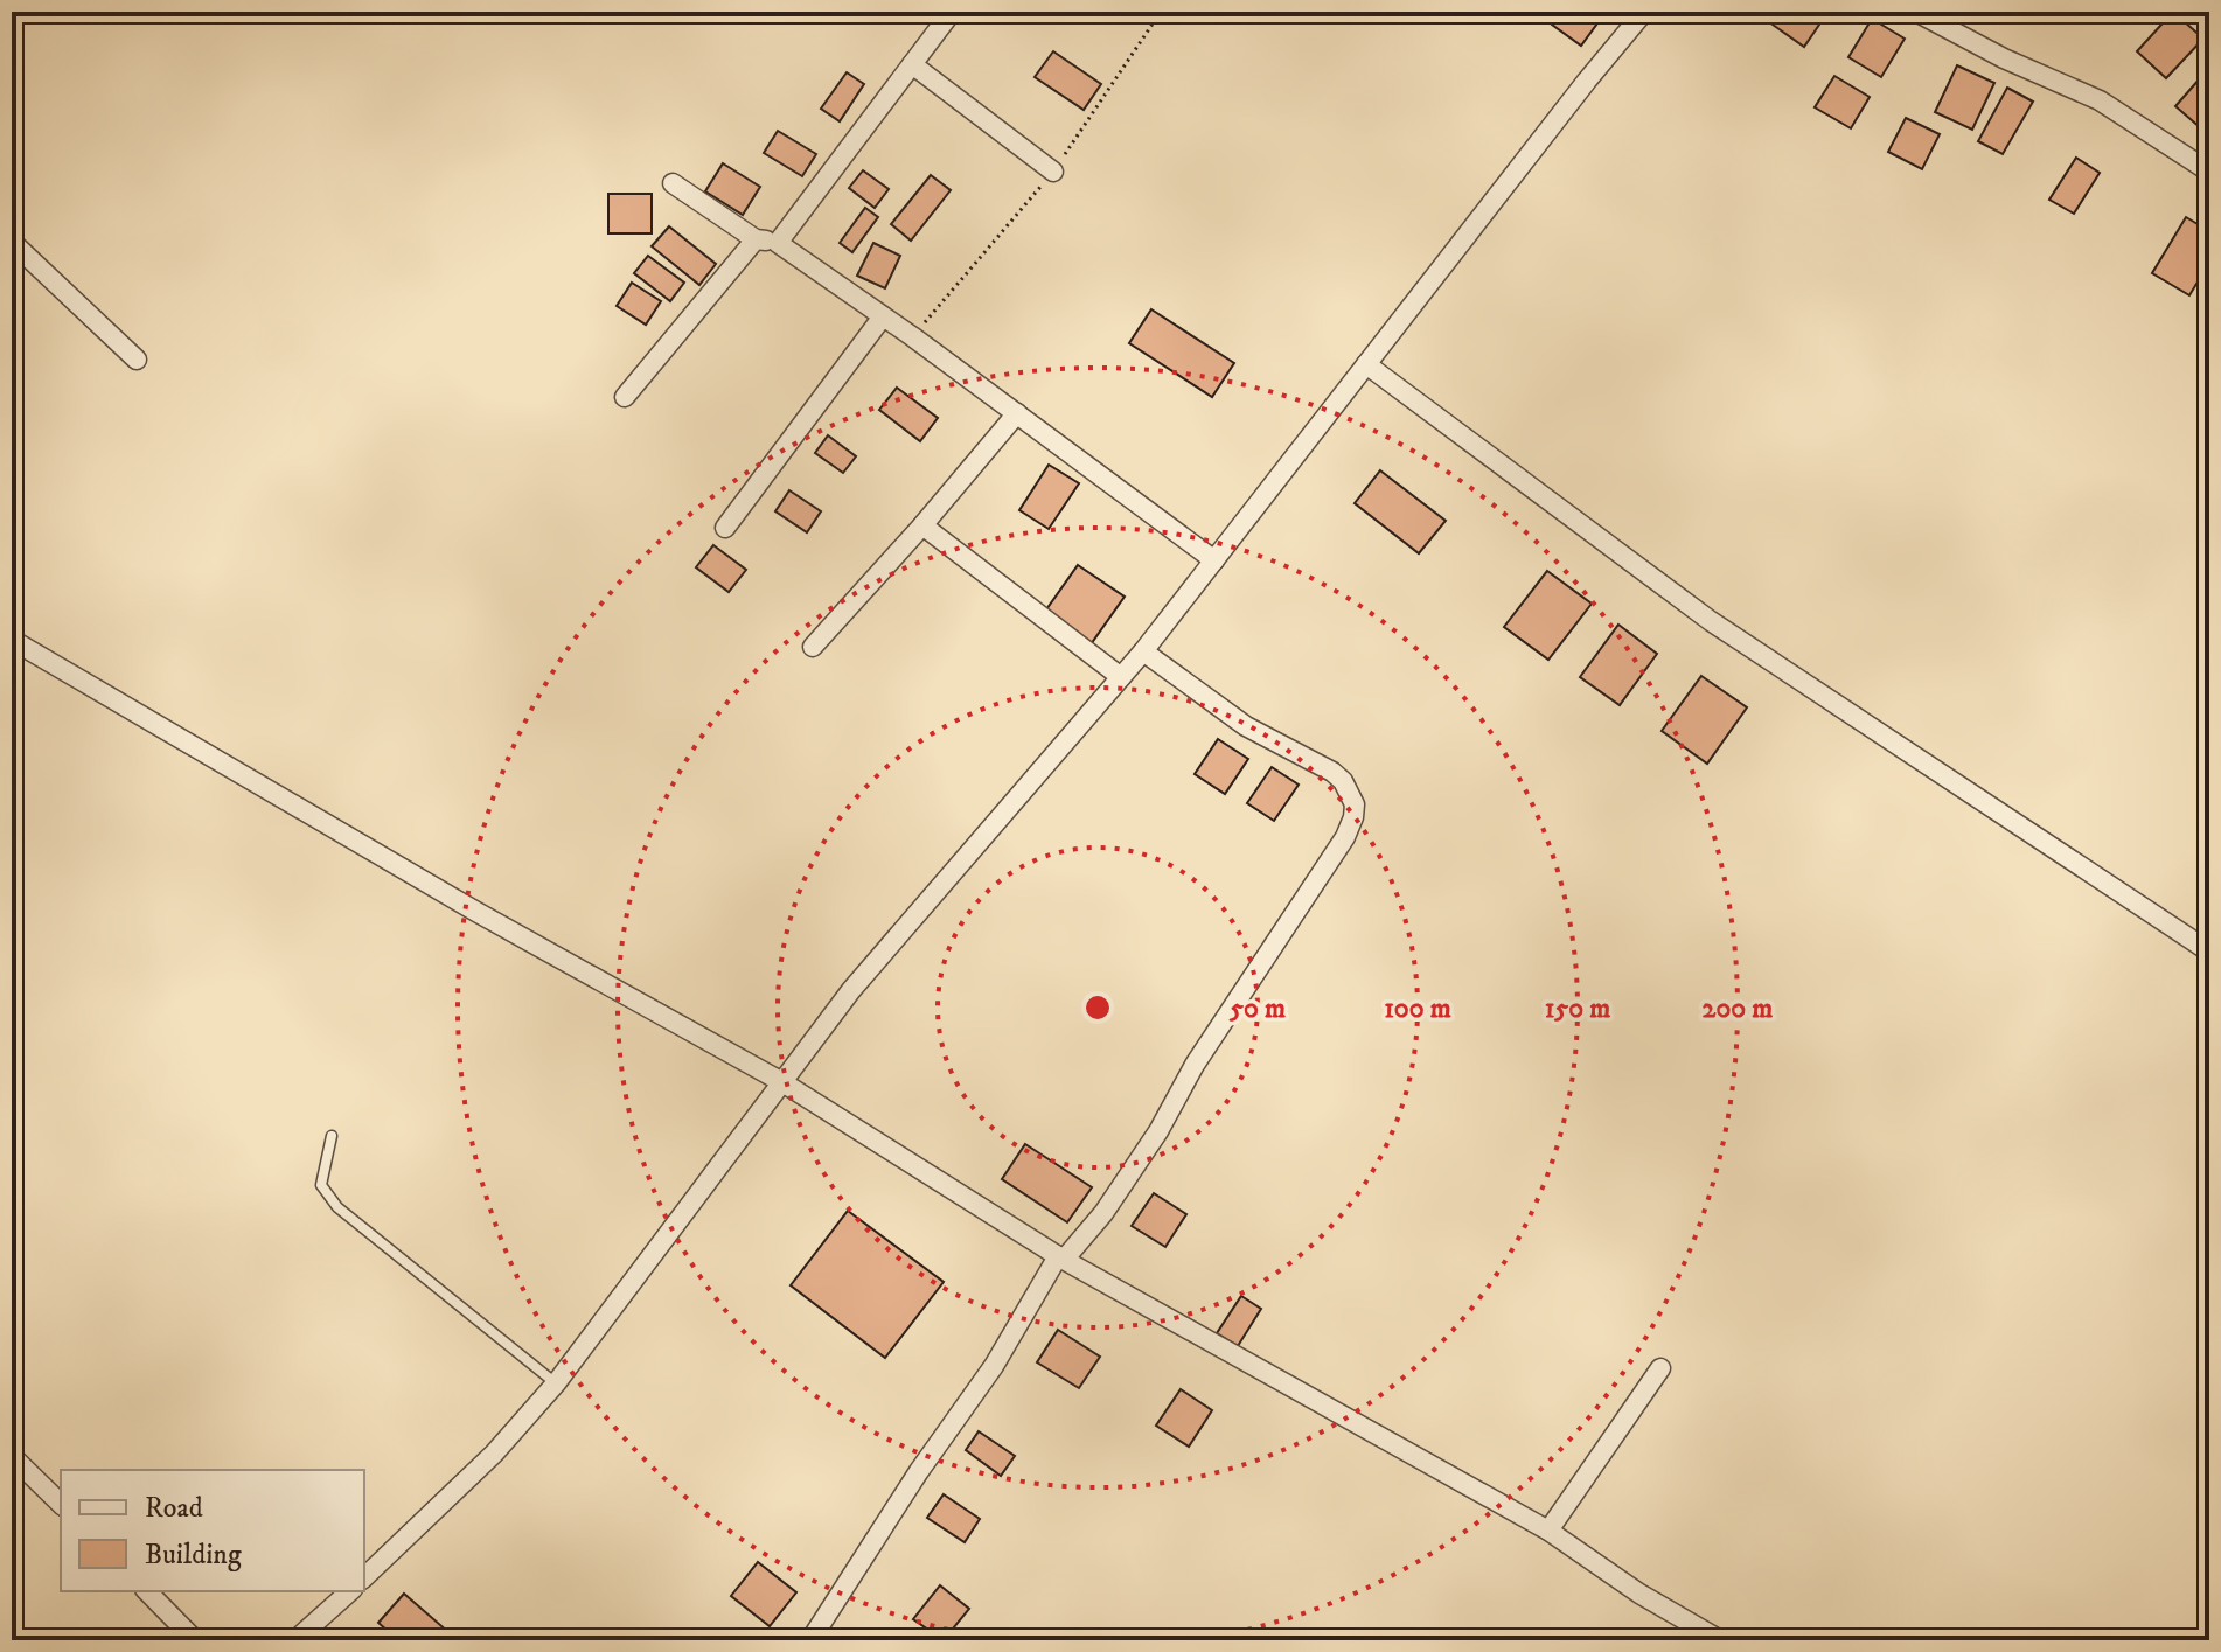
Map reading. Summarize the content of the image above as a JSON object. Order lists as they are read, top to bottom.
{
  "legend": ["Road", "Building"],
  "rings": [
    "50 m",
    "100 m",
    "150 m",
    "200 m"
  ]
}
